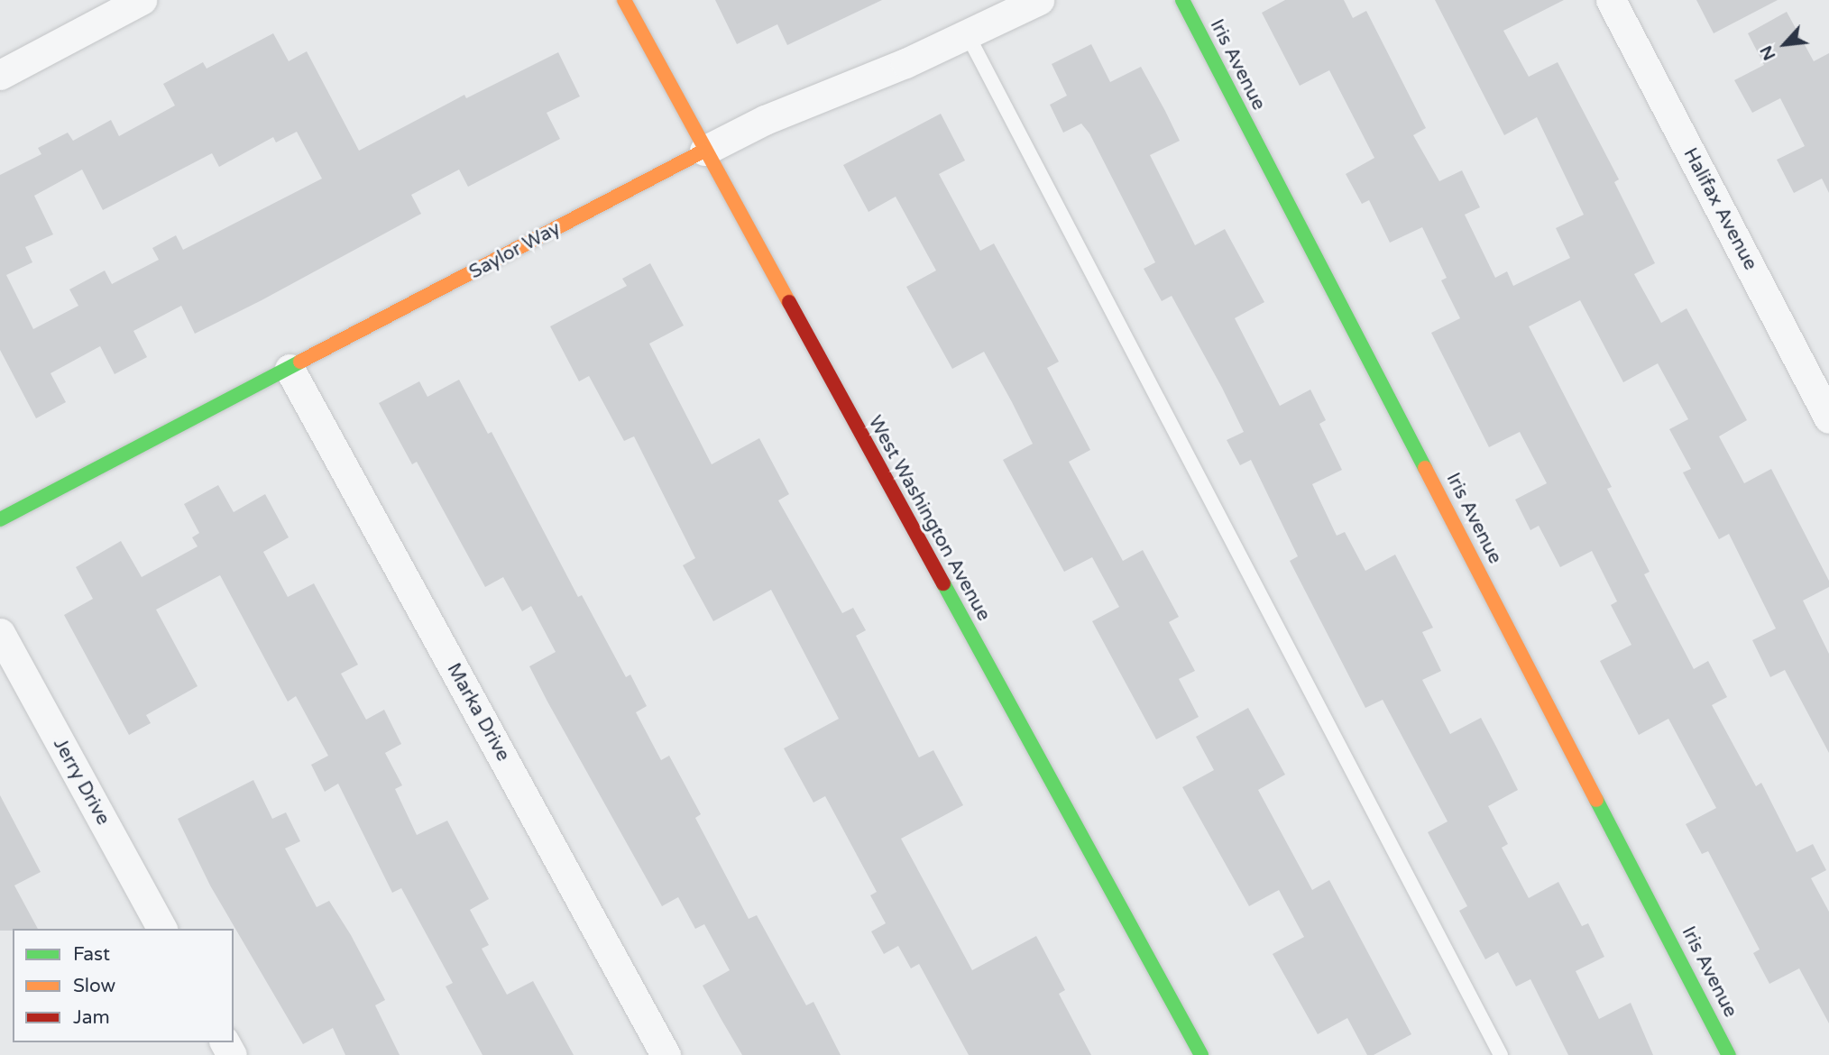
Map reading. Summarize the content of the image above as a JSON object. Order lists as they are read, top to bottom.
{
  "streets": {
    "street": [
      "Iris Avenue",
      "Halifax Avenue",
      "Saylor Way",
      "West Washington Avenue",
      "Marka Drive",
      "Jerry Drive"
    ]
  },
  "crossings": [
    ["Saylor Way", "West Washington Avenue"],
    ["Saylor Way", "Marka Drive"]
  ],
  "legend": ["Fast", "Slow", "Jam"],
  "north": "bottom left"
}
